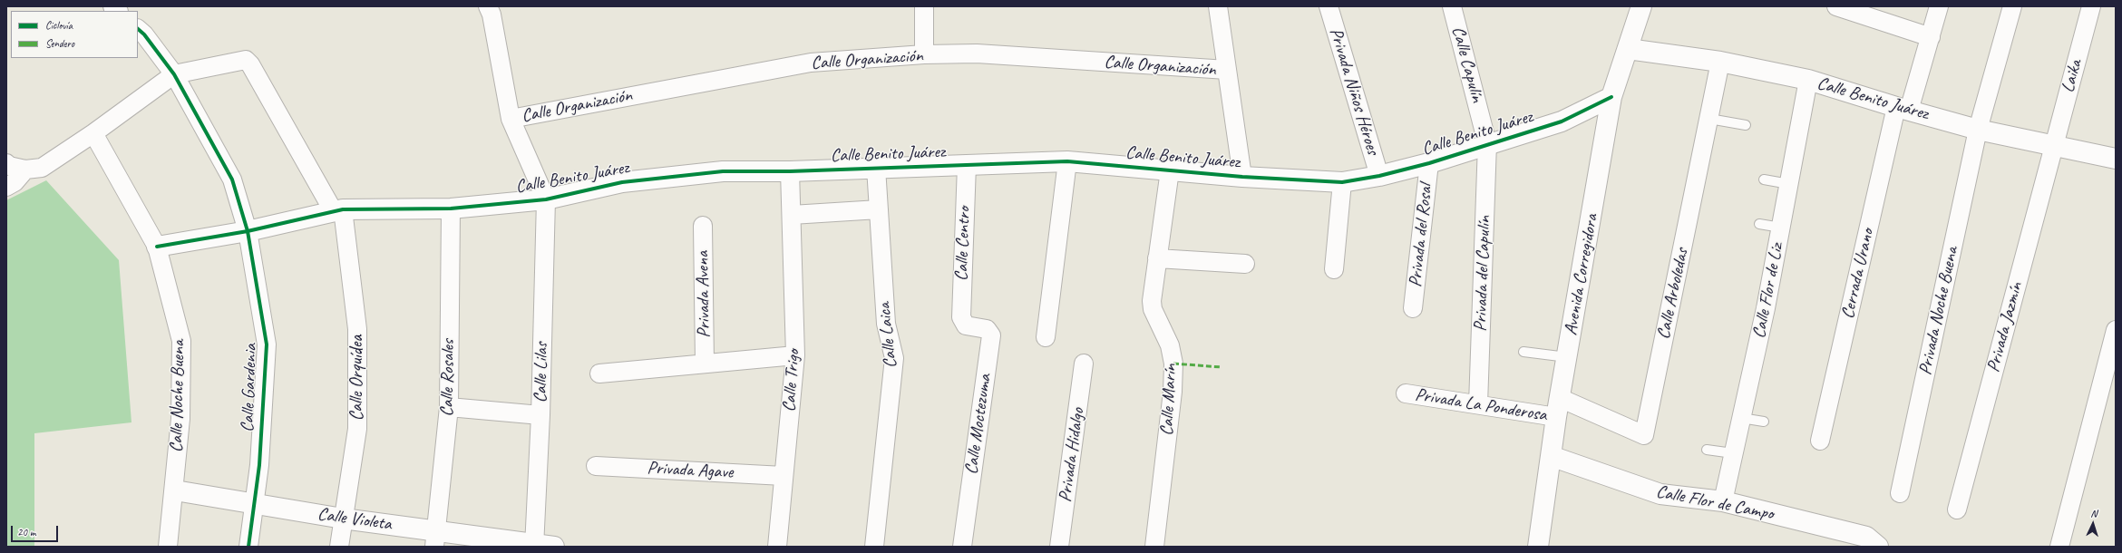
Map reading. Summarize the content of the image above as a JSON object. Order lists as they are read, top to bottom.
{
  "streets": {
    "street": [
      "Calle Organización",
      "Calle Capulín",
      "Laika",
      "Privada Niños Héroes",
      "Calle Benito Juárez",
      "Privada del Rosal",
      "Calle Centro",
      "Privada del Capulín",
      "Cerrada Urano",
      "Avenida Corregidora",
      "Calle Flor de Liz",
      "Calle Arboledas",
      "Privada Avena",
      "Privada Noche Buena",
      "Privada Jazmín",
      "Calle Laica",
      "Calle Lilas",
      "Calle Orquídea",
      "Calle Rosales",
      "Calle Trigo",
      "Calle Gardenia",
      "Calle Noche Buena",
      "Calle Marín",
      "Privada La Ponderosa",
      "Calle Moctezuma",
      "Privada Hidalgo",
      "Privada Agave",
      "Calle Flor de Campo",
      "Calle Violeta"
    ]
  },
  "crossings": [
    ["Calle Capulín", "Calle Benito Juárez"],
    ["Calle Capulín", "Privada del Capulín"],
    ["Laika", "Calle Benito Juárez"],
    ["Laika", "Privada Jazmín"],
    ["Privada Niños Héroes", "Calle Benito Juárez"],
    ["Calle Benito Juárez", "Privada del Rosal"],
    ["Calle Benito Juárez", "Calle Centro"],
    ["Calle Benito Juárez", "Privada del Capulín"],
    ["Calle Benito Juárez", "Cerrada Urano"],
    ["Calle Benito Juárez", "Avenida Corregidora"],
    ["Calle Benito Juárez", "Calle Flor de Liz"],
    ["Calle Benito Juárez", "Calle Arboledas"],
    ["Calle Benito Juárez", "Privada Noche Buena"],
    ["Calle Benito Juárez", "Privada Jazmín"],
    ["Calle Benito Juárez", "Calle Laica"],
    ["Calle Benito Juárez", "Calle Lilas"],
    ["Calle Benito Juárez", "Calle Orquídea"],
    ["Calle Benito Juárez", "Calle Rosales"],
    ["Calle Benito Juárez", "Calle Trigo"],
    ["Calle Benito Juárez", "Calle Gardenia"],
    ["Calle Benito Juárez", "Calle Noche Buena"],
    ["Calle Benito Juárez", "Calle Marín"],
    ["Calle Centro", "Calle Moctezuma"],
    ["Privada del Capulín", "Privada La Ponderosa"],
    ["Avenida Corregidora", "Calle Arboledas"],
    ["Avenida Corregidora", "Privada La Ponderosa"],
    ["Avenida Corregidora", "Calle Flor de Campo"],
    ["Calle Flor de Liz", "Calle Flor de Campo"],
    ["Calle Lilas", "Calle Violeta"],
    ["Calle Orquídea", "Calle Violeta"],
    ["Calle Rosales", "Calle Violeta"],
    ["Calle Trigo", "Privada Agave"],
    ["Calle Gardenia", "Calle Violeta"],
    ["Calle Noche Buena", "Calle Violeta"]
  ],
  "legend": ["Ciclovía", "Sendero"],
  "scale_bar": "20 m",
  "north": "top"
}
